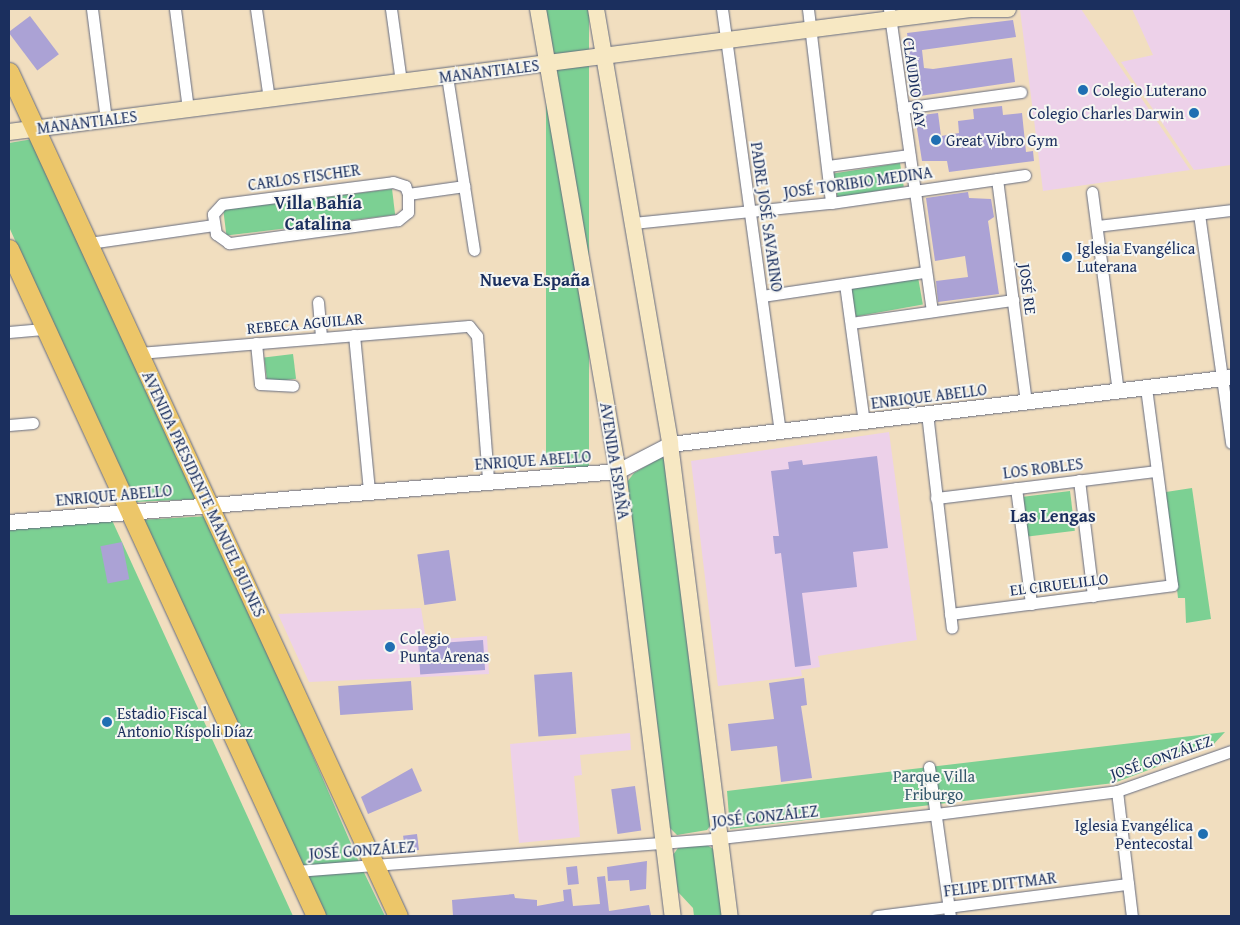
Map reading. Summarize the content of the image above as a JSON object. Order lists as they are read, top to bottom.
{
  "streets": {
    "main road": ["MANANTIALES", "AVENIDA ESPAÑA", "AVENIDA PRESIDENTE MANUEL BULNES"],
    "street": [
      "CLAUDIO GAY",
      "CARLOS FISCHER",
      "JOSÉ TORIBIO MEDINA",
      "PADRE JOSÉ SAVARINO",
      "JOSÉ RE",
      "REBECA AGUILAR",
      "ENRIQUE ABELLO",
      "LOS ROBLES",
      "EL CIRUELILLO",
      "JOSÉ GONZÁLEZ",
      "FELIPE DITTMAR"
    ]
  },
  "crossings": [
    ["MANANTIALES", "CLAUDIO GAY"],
    ["MANANTIALES", "PADRE JOSÉ SAVARINO"],
    ["MANANTIALES", "AVENIDA ESPAÑA"],
    ["MANANTIALES", "AVENIDA PRESIDENTE MANUEL BULNES"],
    ["CLAUDIO GAY", "JOSÉ TORIBIO MEDINA"],
    ["JOSÉ TORIBIO MEDINA", "PADRE JOSÉ SAVARINO"],
    ["JOSÉ TORIBIO MEDINA", "JOSÉ RE"],
    ["PADRE JOSÉ SAVARINO", "ENRIQUE ABELLO"],
    ["JOSÉ RE", "ENRIQUE ABELLO"],
    ["REBECA AGUILAR", "ENRIQUE ABELLO"],
    ["REBECA AGUILAR", "AVENIDA PRESIDENTE MANUEL BULNES"],
    ["ENRIQUE ABELLO", "AVENIDA ESPAÑA"],
    ["ENRIQUE ABELLO", "AVENIDA PRESIDENTE MANUEL BULNES"],
    ["AVENIDA ESPAÑA", "JOSÉ GONZÁLEZ"],
    ["LOS ROBLES", "EL CIRUELILLO"],
    ["AVENIDA PRESIDENTE MANUEL BULNES", "JOSÉ GONZÁLEZ"]
  ],
  "districts": ["Villa Bahía Catalina", "Nueva España", "Las Lengas"],
  "parks": ["Parque Villa Friburgo"],
  "places": [
    "Colegio Luterano",
    "Colegio Charles Darwin",
    "Great Vibro Gym",
    "Iglesia Evangélica Luterana",
    "Colegio Punta Arenas",
    "Estadio Fiscal Antonio Ríspoli Díaz",
    "Iglesia Evangélica Pentecostal"
  ]
}
